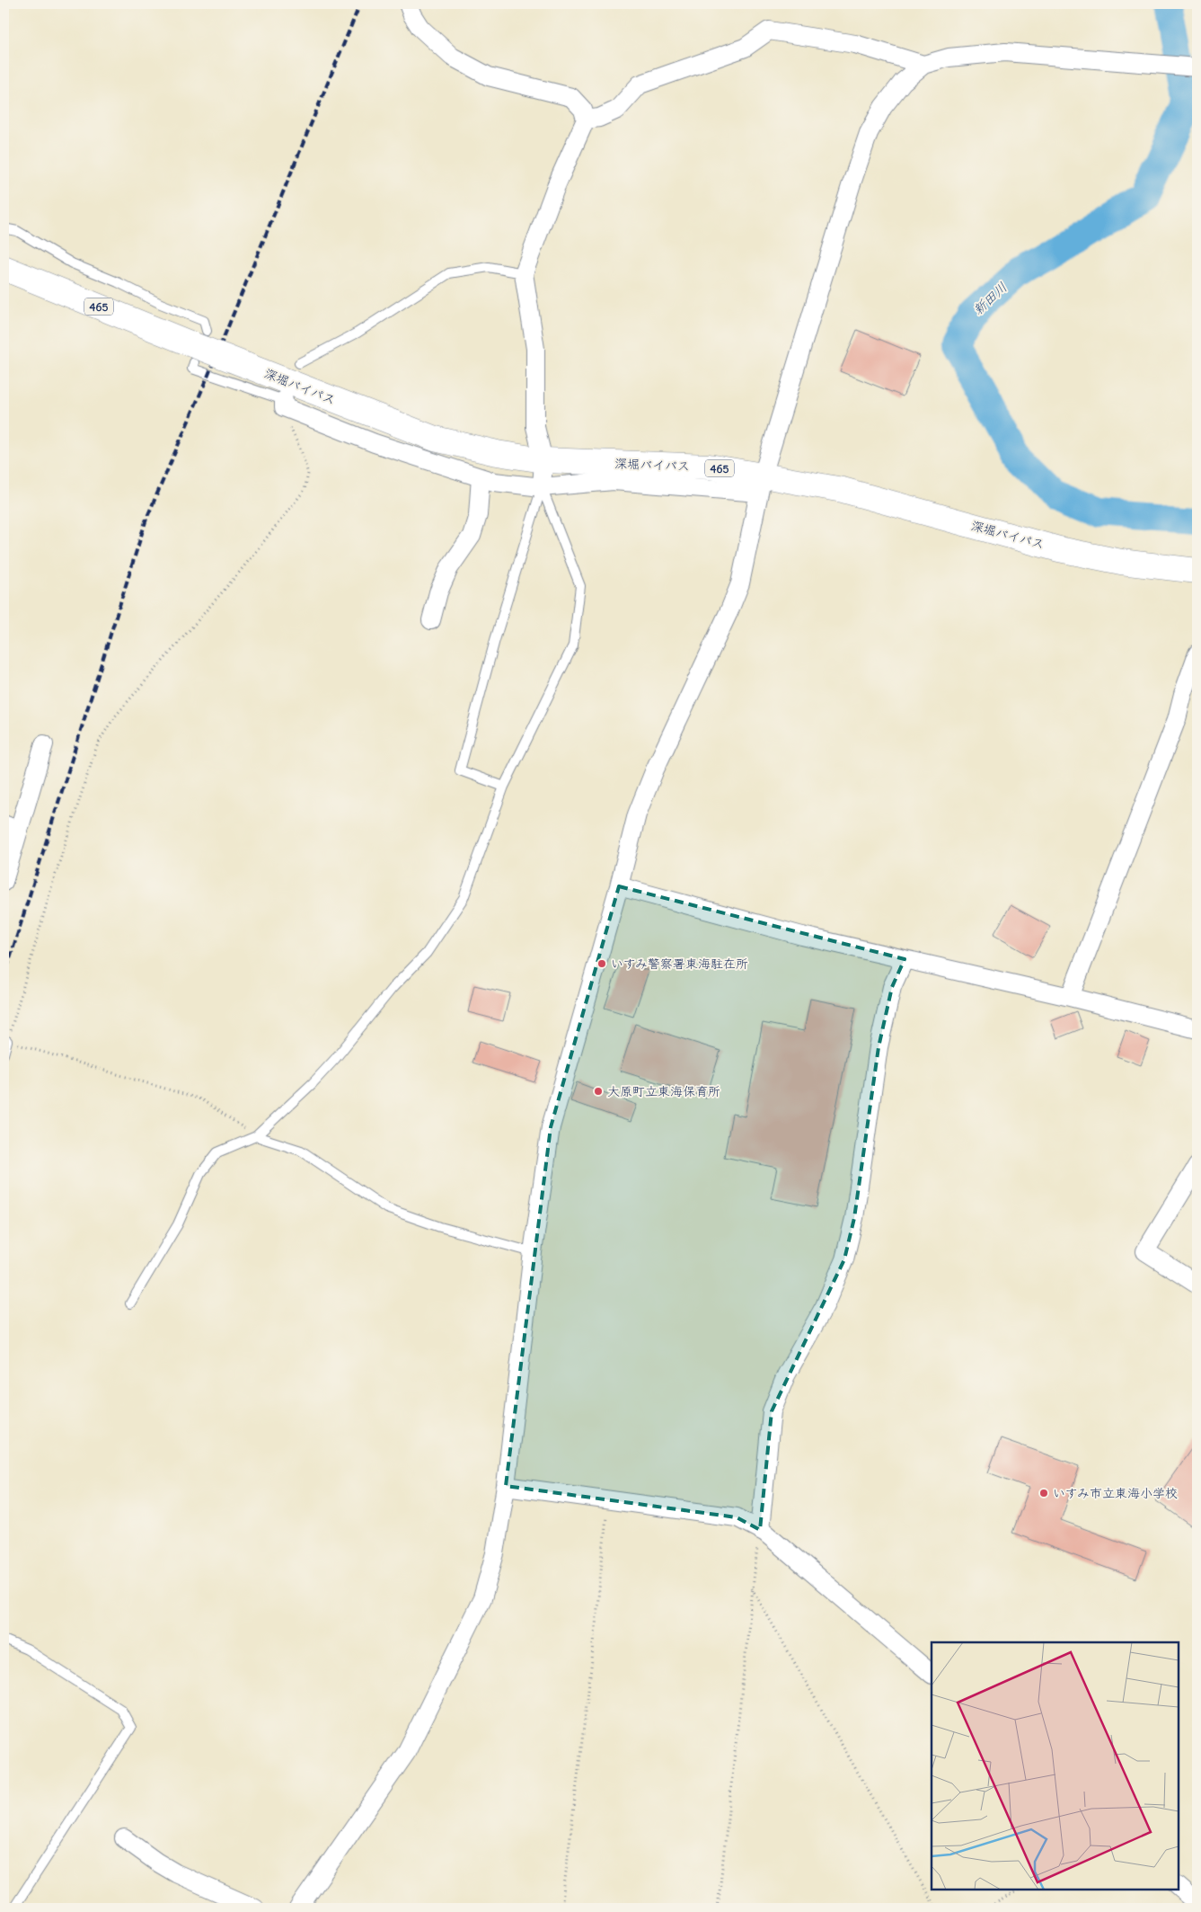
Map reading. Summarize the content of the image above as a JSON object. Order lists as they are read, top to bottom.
{
  "streets": {
    "highway": ["465", "深堀バイパス"]
  },
  "crossings": [
    ["465", "深堀バイパス"]
  ],
  "water": ["新田川"],
  "places": ["いすみ警察署東海駐在所", "大原町立東海保育所", "いすみ市立東海小学校"]
}
